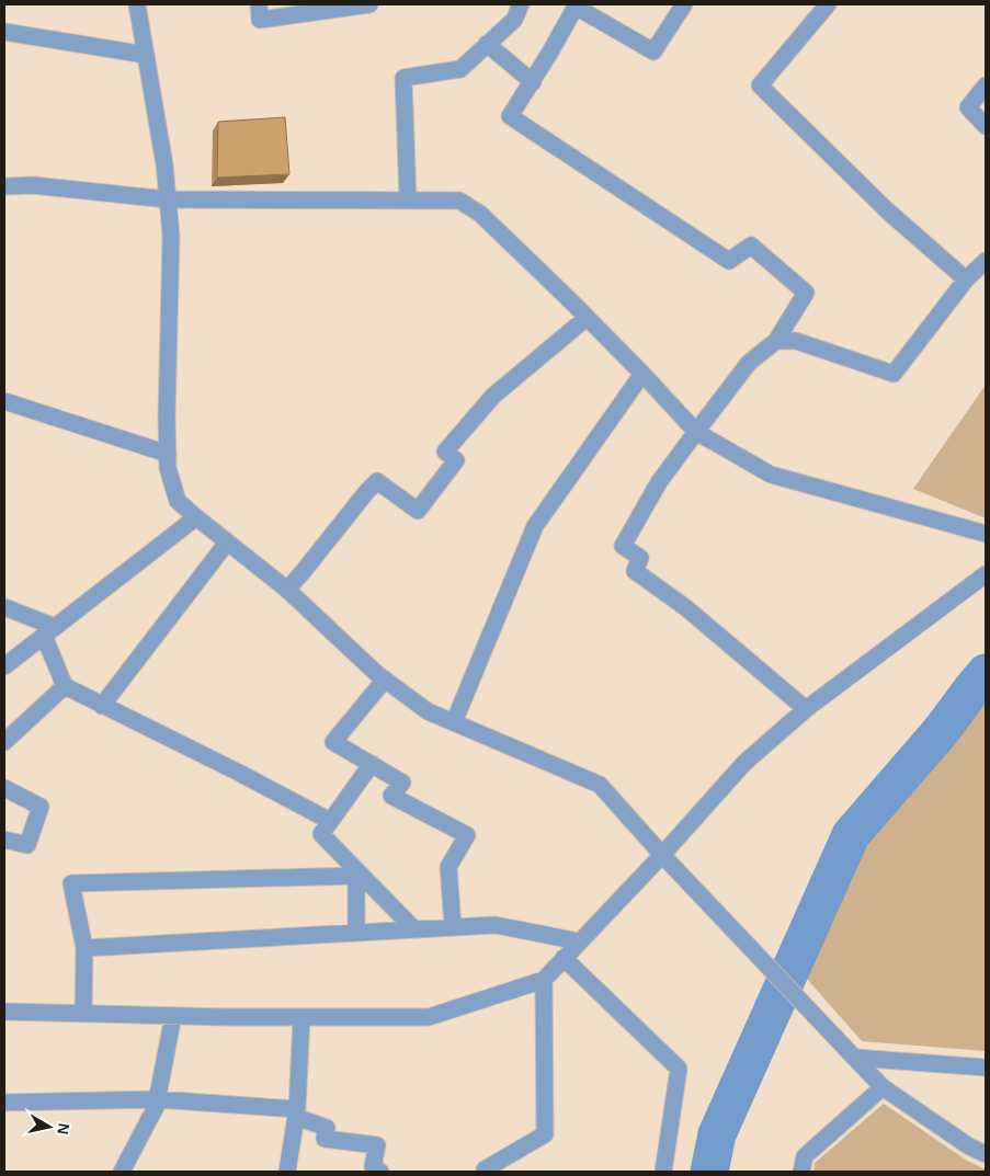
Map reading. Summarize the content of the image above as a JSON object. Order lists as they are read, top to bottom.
{
  "north": "right"
}
